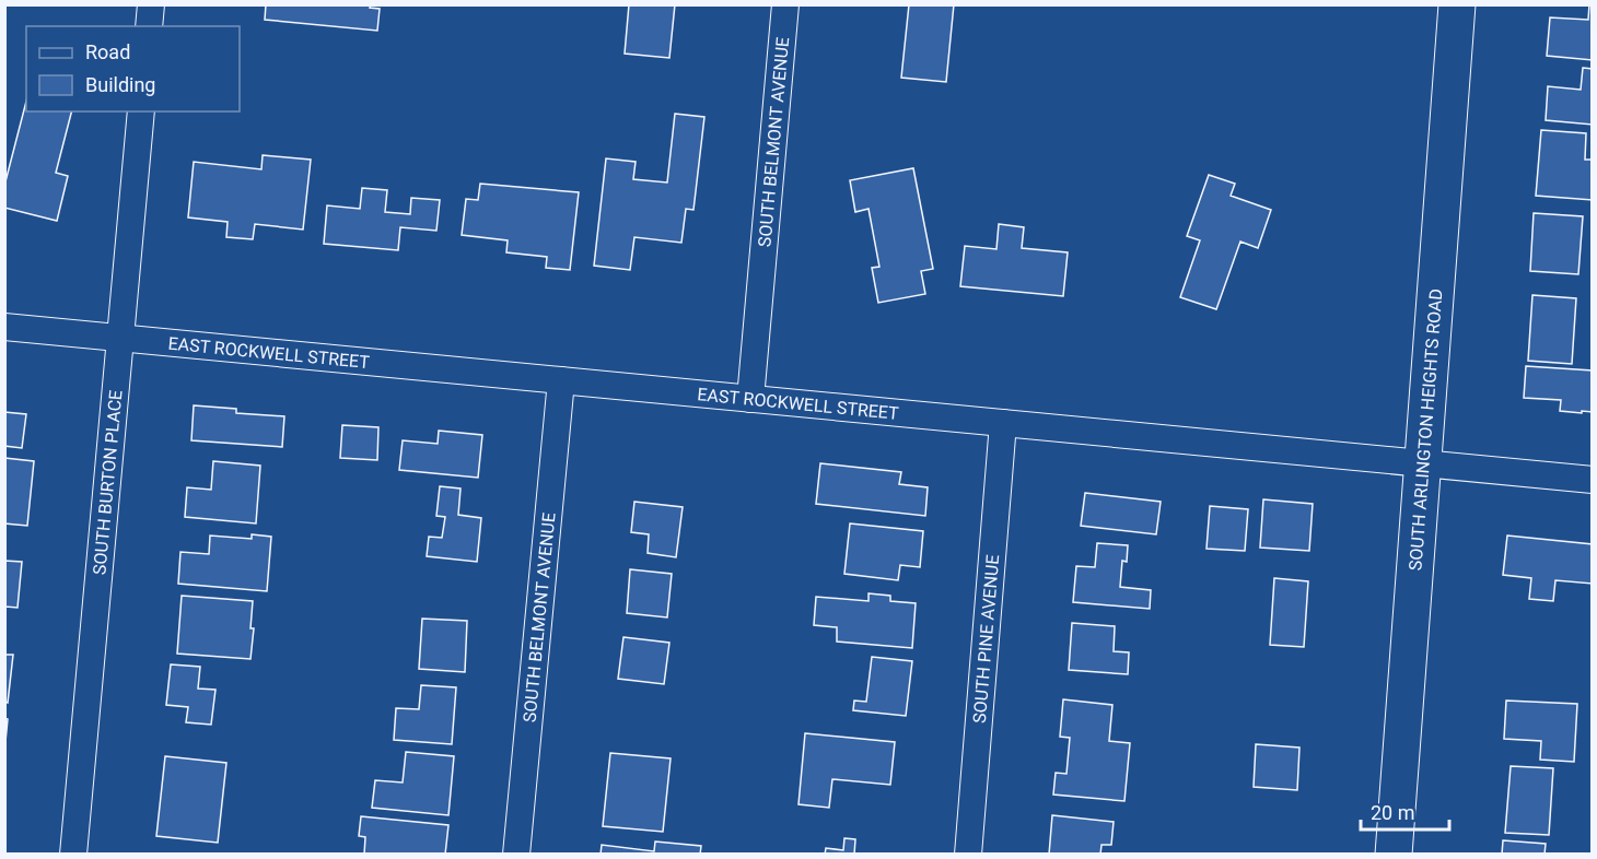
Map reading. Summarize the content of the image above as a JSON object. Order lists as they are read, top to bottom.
{
  "streets": {
    "main road": ["SOUTH ARLINGTON HEIGHTS ROAD"],
    "street": [
      "SOUTH BELMONT AVENUE",
      "EAST ROCKWELL STREET",
      "SOUTH BURTON PLACE",
      "SOUTH PINE AVENUE"
    ]
  },
  "crossings": [
    ["SOUTH BELMONT AVENUE", "EAST ROCKWELL STREET"],
    ["EAST ROCKWELL STREET", "SOUTH ARLINGTON HEIGHTS ROAD"],
    ["EAST ROCKWELL STREET", "SOUTH BURTON PLACE"],
    ["EAST ROCKWELL STREET", "SOUTH PINE AVENUE"]
  ],
  "legend": ["Road", "Building"],
  "scale_bar": "20 m"
}
